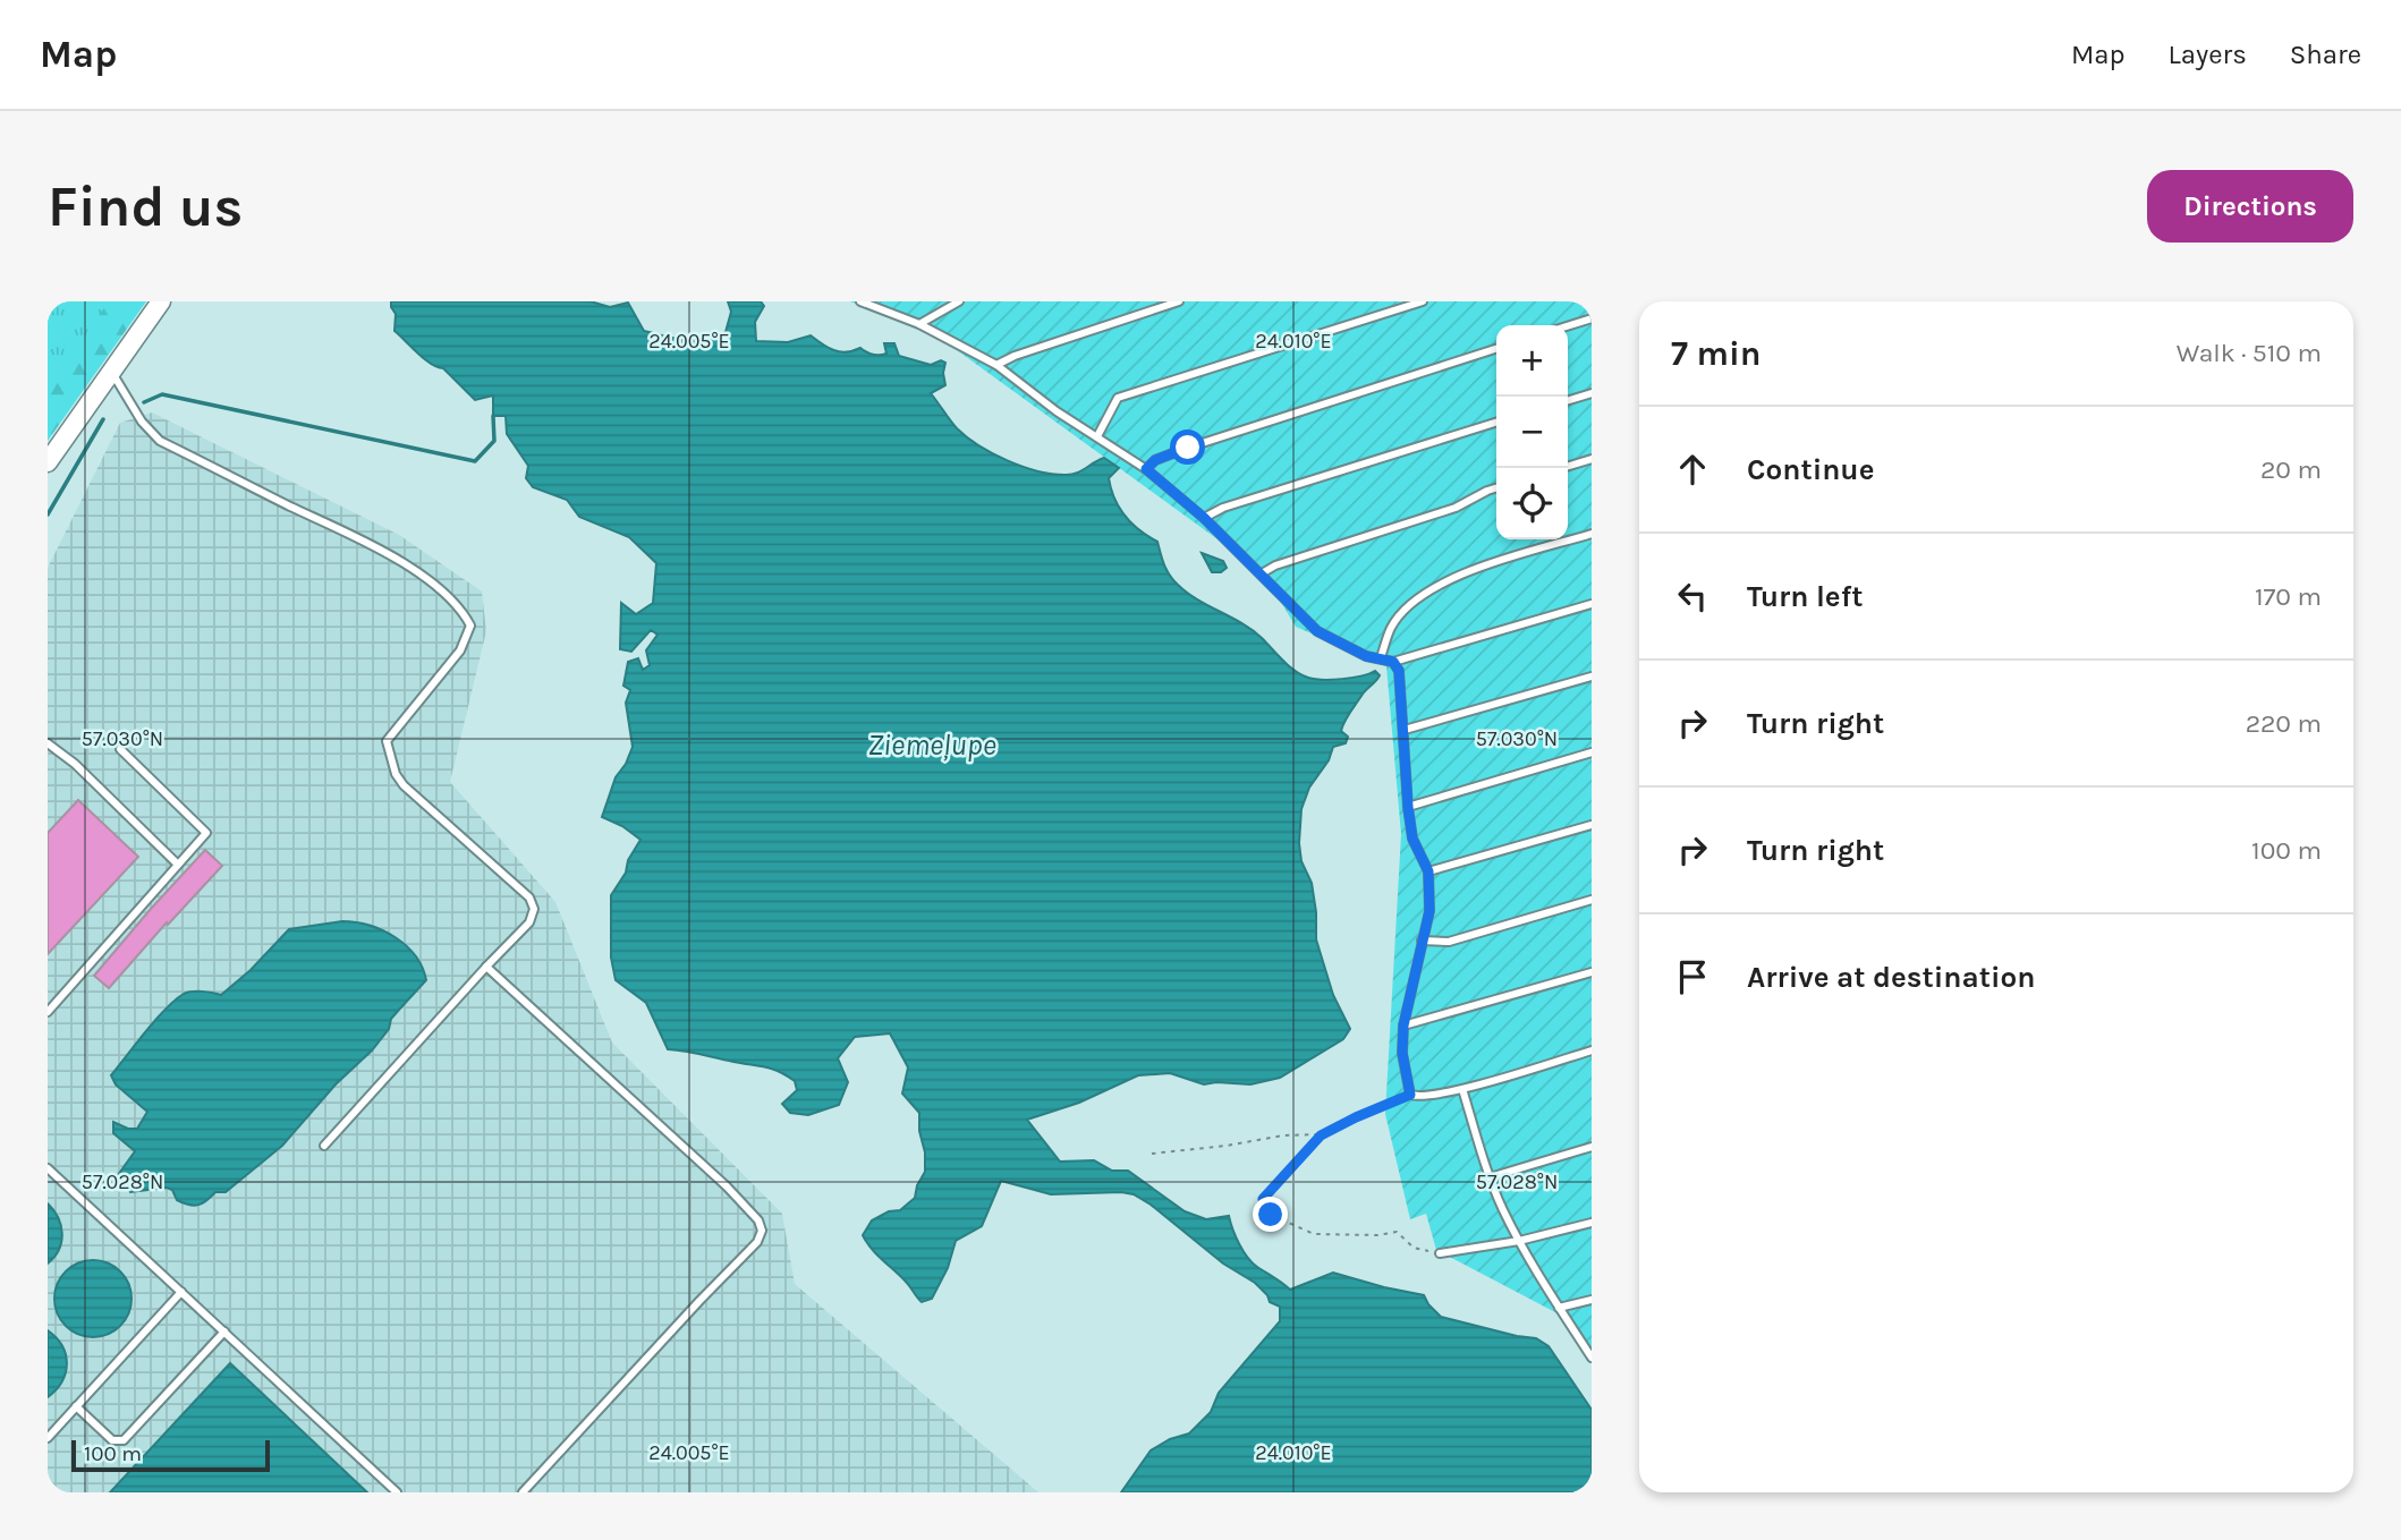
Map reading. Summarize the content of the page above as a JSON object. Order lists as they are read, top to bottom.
{
  "water": ["Ziemeļupe"],
  "scale_bar": "100 m",
  "page": {
    "header": "Map",
    "nav": ["Map", "Layers", "Share"],
    "buttons": "Directions",
    "title": "Find us",
    "heading": ["7 min", "Walk · 510 m"],
    "map_buttons": ["+", "−"],
    "list": [
      ["Continue", "20 m"],
      ["Turn left", "170 m"],
      ["Turn right", "220 m"],
      ["Turn right", "100 m"],
      "Arrive at destination"
    ],
    "scale": "100 m"
  },
  "coordinates": [
    "24.005°E",
    "24.010°E",
    "57.030°N",
    "57.028°N"
  ]
}
